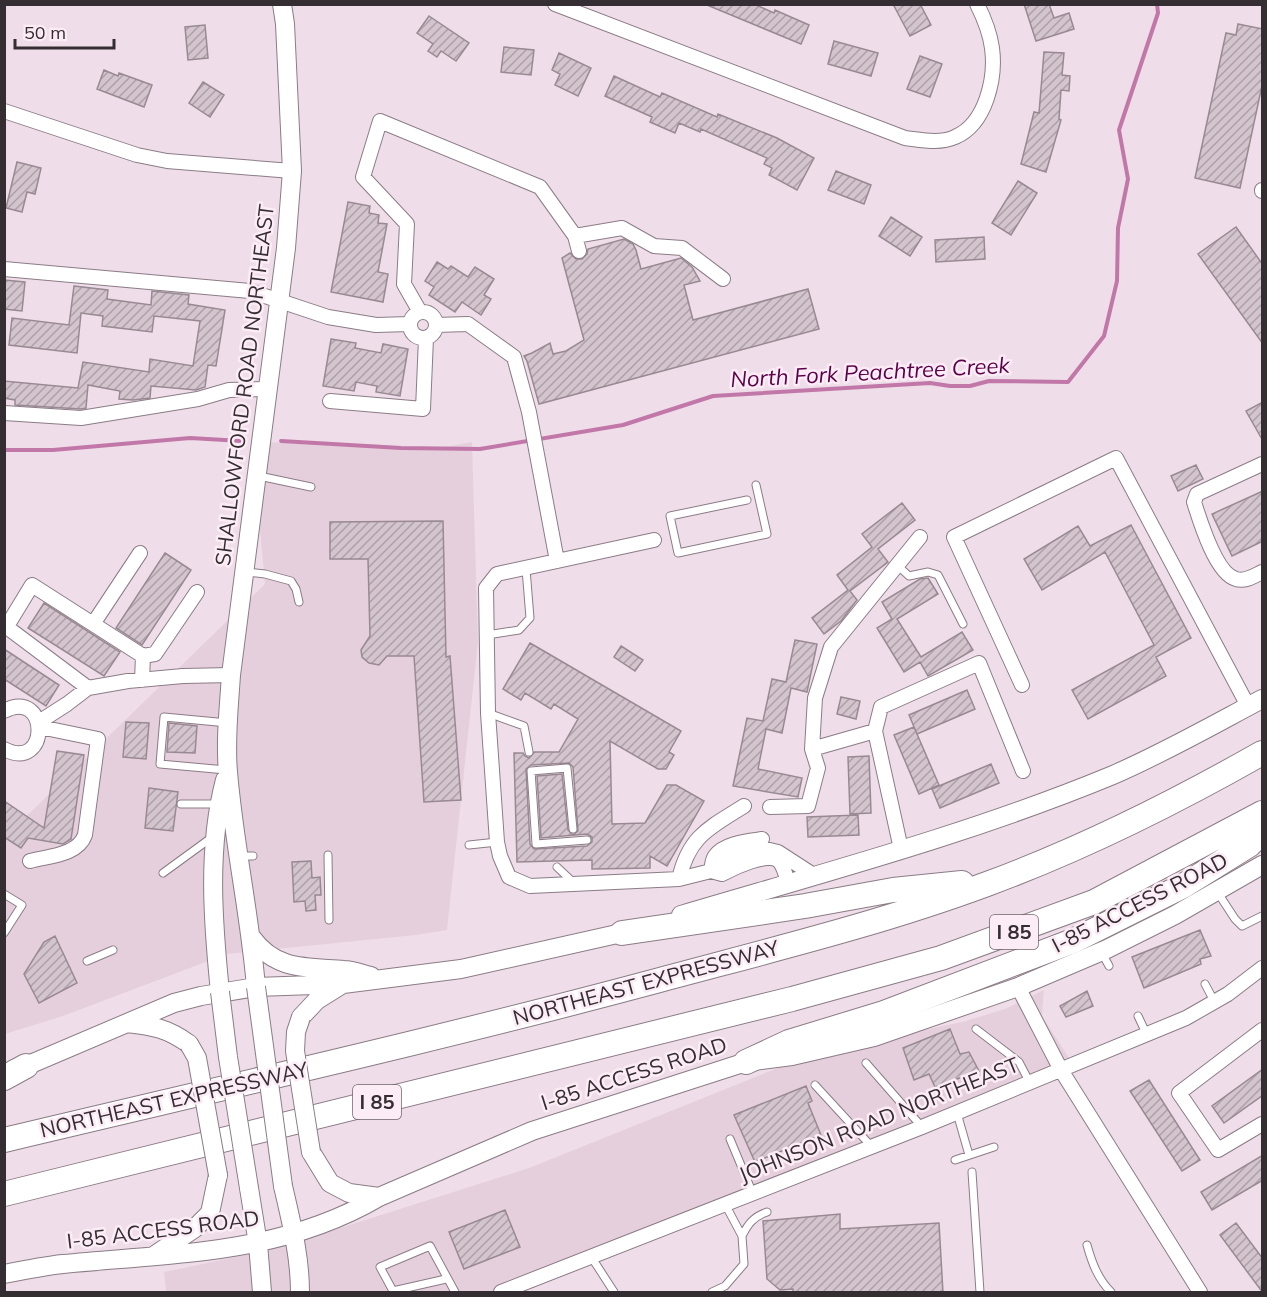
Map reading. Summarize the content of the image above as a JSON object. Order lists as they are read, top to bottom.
{
  "streets": {
    "highway": ["I 85", "NORTHEAST EXPRESSWAY"],
    "main road": ["SHALLOWFORD ROAD NORTHEAST", "I-85 ACCESS ROAD"],
    "street": ["JOHNSON ROAD NORTHEAST"]
  },
  "crossings": [
    ["SHALLOWFORD ROAD NORTHEAST", "I-85 ACCESS ROAD"]
  ],
  "water": ["North Fork Peachtree Creek"],
  "scale_bar": "50 m"
}
